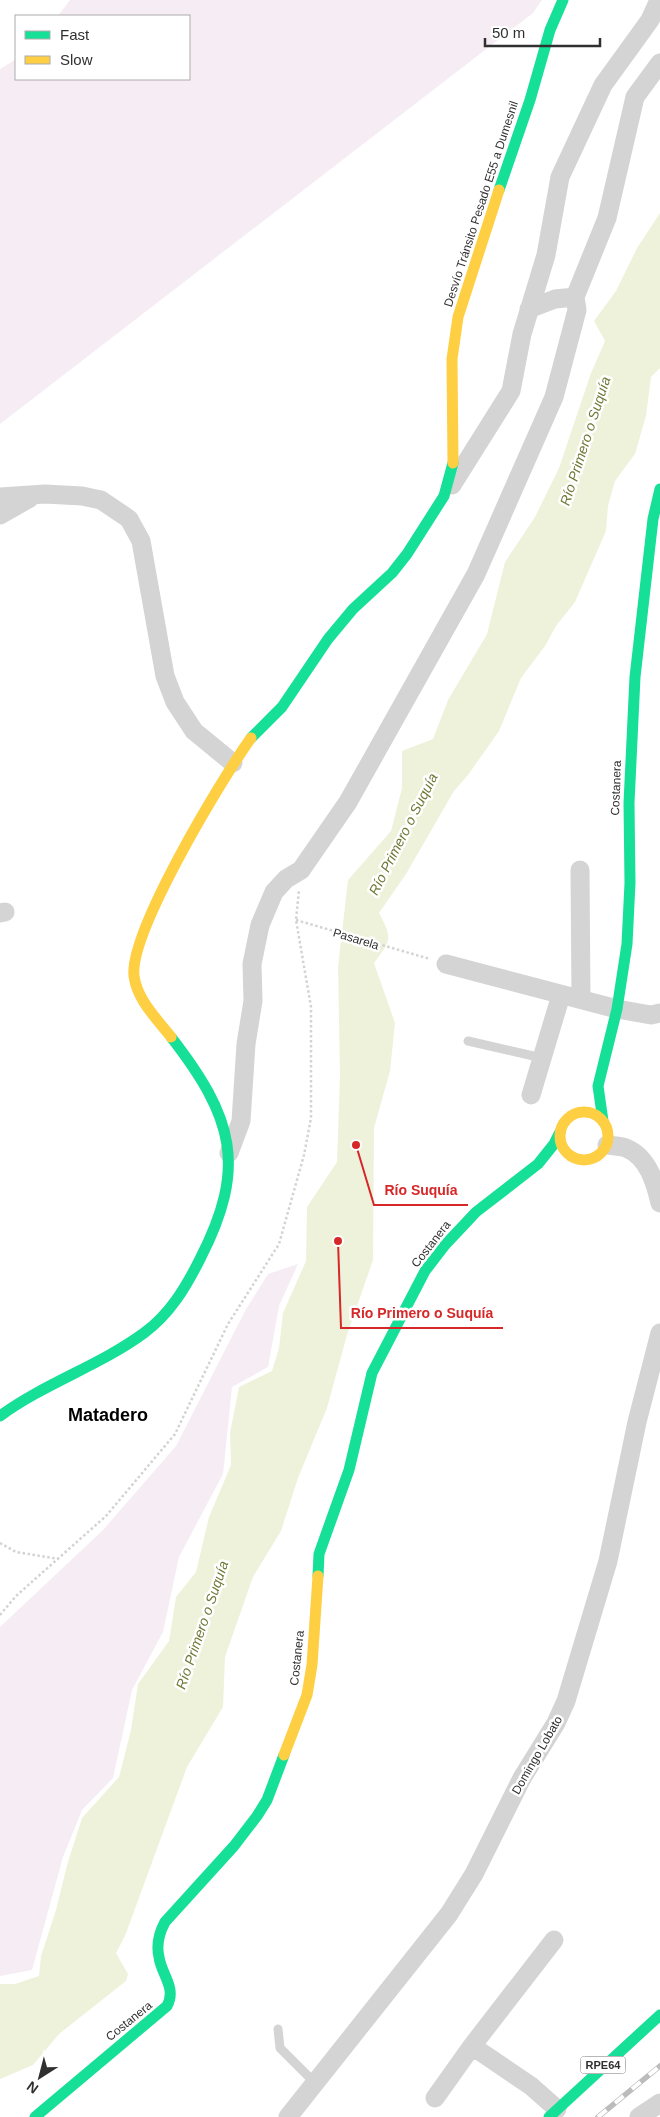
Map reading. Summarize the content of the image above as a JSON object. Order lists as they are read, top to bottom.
{
  "streets": {
    "street": [
      "Desvío Tránsito Pesado E55 a Dumesnil",
      "Costanera",
      "Domingo Lobato",
      "RPE64"
    ],
    "path": ["Pasarela"]
  },
  "districts": ["Matadero"],
  "water": ["Río Primero o Suquía"],
  "places": ["Río Suquía", "Río Primero o Suquía"],
  "legend": ["Fast", "Slow"],
  "scale_bar": "50 m",
  "north": "bottom left"
}
